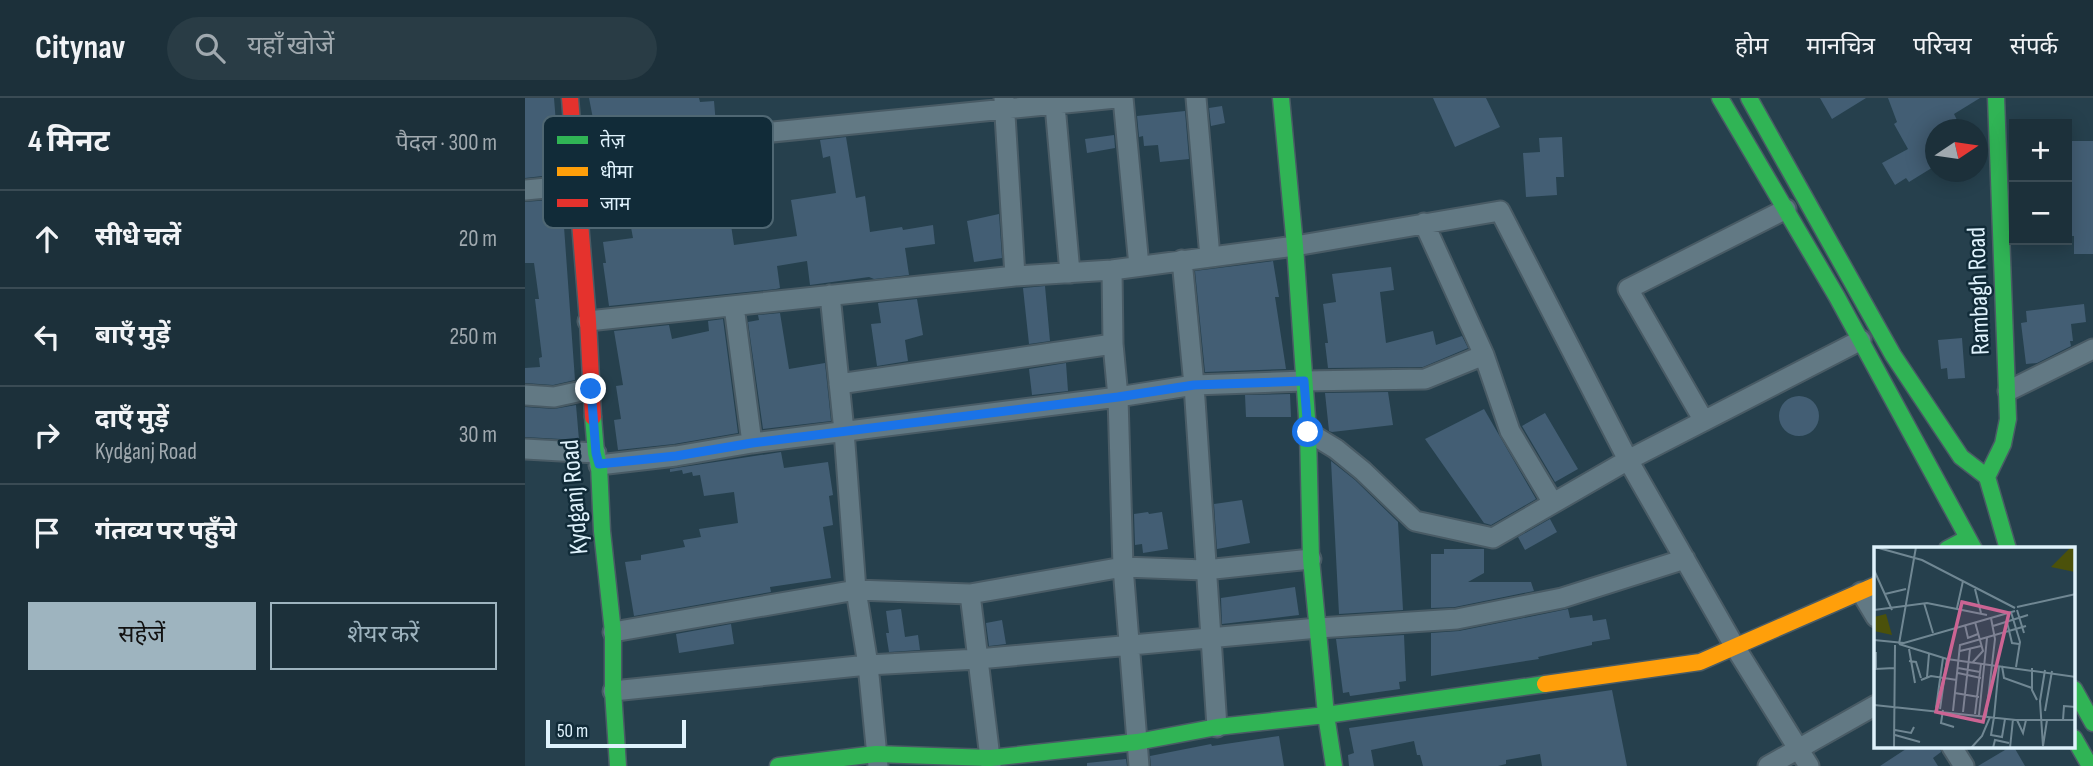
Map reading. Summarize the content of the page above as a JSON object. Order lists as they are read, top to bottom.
{
  "streets": {
    "street": ["Rambagh Road", "Kydganj Road"]
  },
  "legend": ["तेज़", "धीमा", "जाम"],
  "scale_bar": "50 m",
  "north": "right",
  "page": {
    "header": "Citynav",
    "search": "यहाँ खोजें",
    "nav": [
      "होम",
      "मानचित्र",
      "परिचय",
      "संपर्क"
    ],
    "heading": ["4 मिनट", "पैदल · 300 m"],
    "map_buttons": ["+", "−"],
    "list": [
      ["सीधे चलें", "20 m"],
      ["बाएँ मुड़ें", "250 m"],
      ["दाएँ मुड़ें", "Kydganj Road", "30 m"],
      "गंतव्य पर पहुँचे"
    ],
    "buttons": ["सहेजें", "शेयर करें"],
    "scale": "50 m"
  }
}
